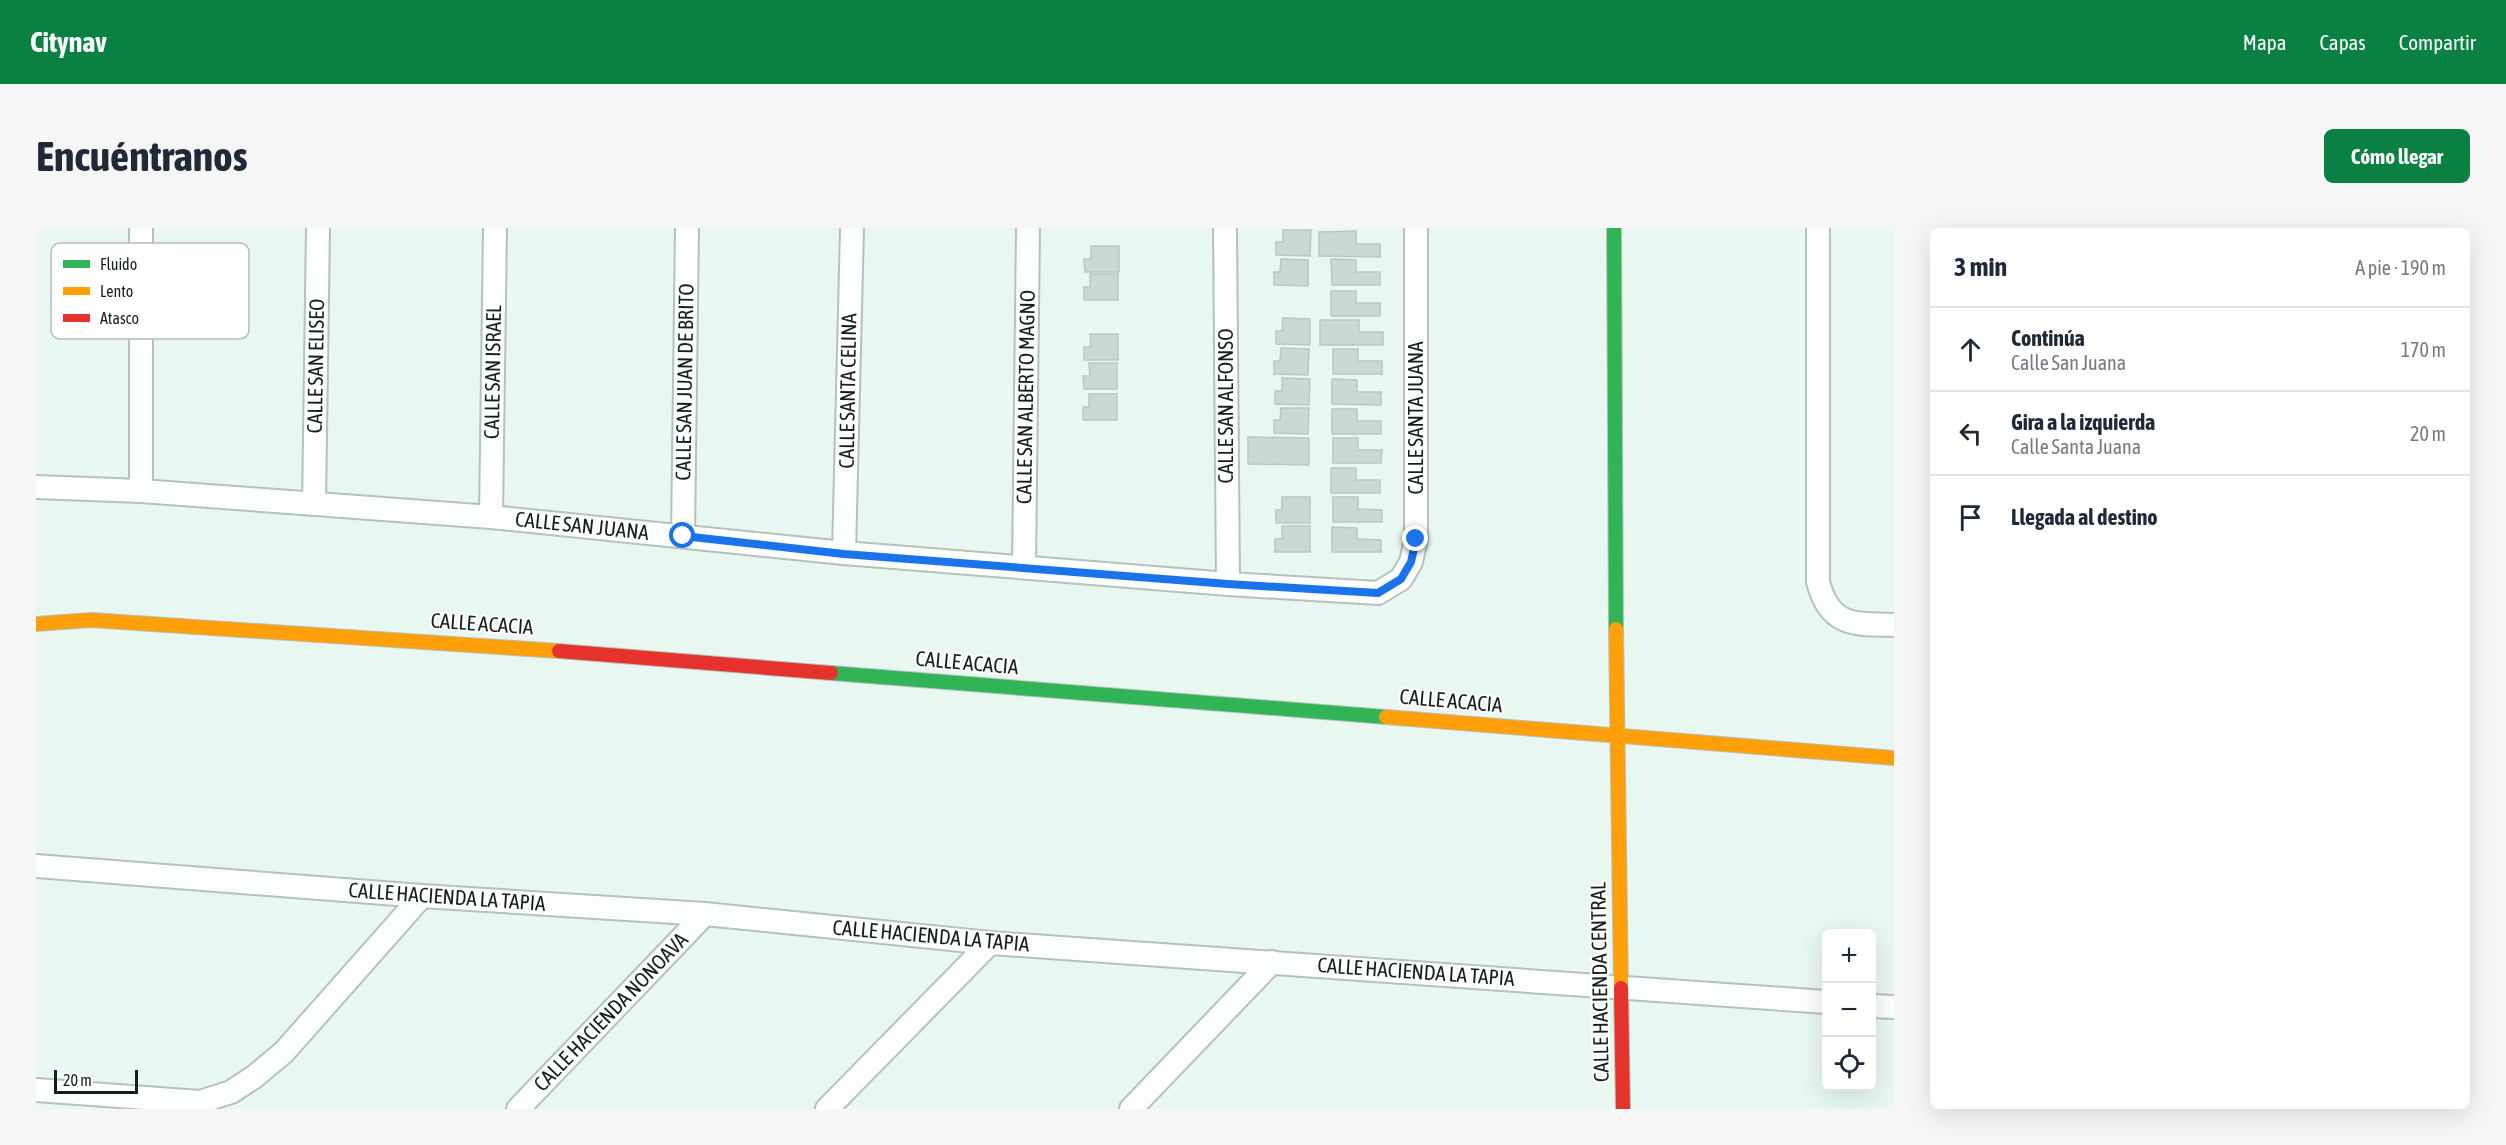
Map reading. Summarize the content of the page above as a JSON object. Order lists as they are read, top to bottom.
{
  "streets": {
    "street": [
      "CALLE SAN ELISEO",
      "CALLE SAN ISRAEL",
      "CALLE SAN JUAN DE BRITO",
      "CALLE SANTA CELINA",
      "CALLE SAN ALBERTO MAGNO",
      "CALLE SAN ALFONSO",
      "CALLE SANTA JUANA",
      "CALLE SAN JUANA",
      "CALLE ACACIA",
      "CALLE HACIENDA LA TAPIA",
      "CALLE HACIENDA CENTRAL",
      "CALLE HACIENDA NONOAVA"
    ]
  },
  "crossings": [
    ["CALLE SAN ELISEO", "CALLE SAN JUANA"],
    ["CALLE SAN ISRAEL", "CALLE SAN JUANA"],
    ["CALLE SAN JUAN DE BRITO", "CALLE SAN JUANA"],
    ["CALLE SANTA CELINA", "CALLE SAN JUANA"],
    ["CALLE SAN ALBERTO MAGNO", "CALLE SAN JUANA"],
    ["CALLE SAN ALFONSO", "CALLE SAN JUANA"],
    ["CALLE SANTA JUANA", "CALLE SAN JUANA"],
    ["CALLE ACACIA", "CALLE HACIENDA CENTRAL"],
    ["CALLE HACIENDA LA TAPIA", "CALLE HACIENDA CENTRAL"],
    ["CALLE HACIENDA LA TAPIA", "CALLE HACIENDA NONOAVA"]
  ],
  "legend": ["Fluido", "Lento", "Atasco"],
  "scale_bar": "20 m",
  "page": {
    "header": "Citynav",
    "nav": ["Mapa", "Capas", "Compartir"],
    "buttons": "Cómo llegar",
    "title": "Encuéntranos",
    "heading": ["3 min", "A pie · 190 m"],
    "list": [
      ["Continúa", "Calle San Juana", "170 m"],
      ["Gira a la izquierda", "Calle Santa Juana", "20 m"],
      "Llegada al destino"
    ],
    "map_buttons": ["+", "−"],
    "scale": "20 m"
  }
}
